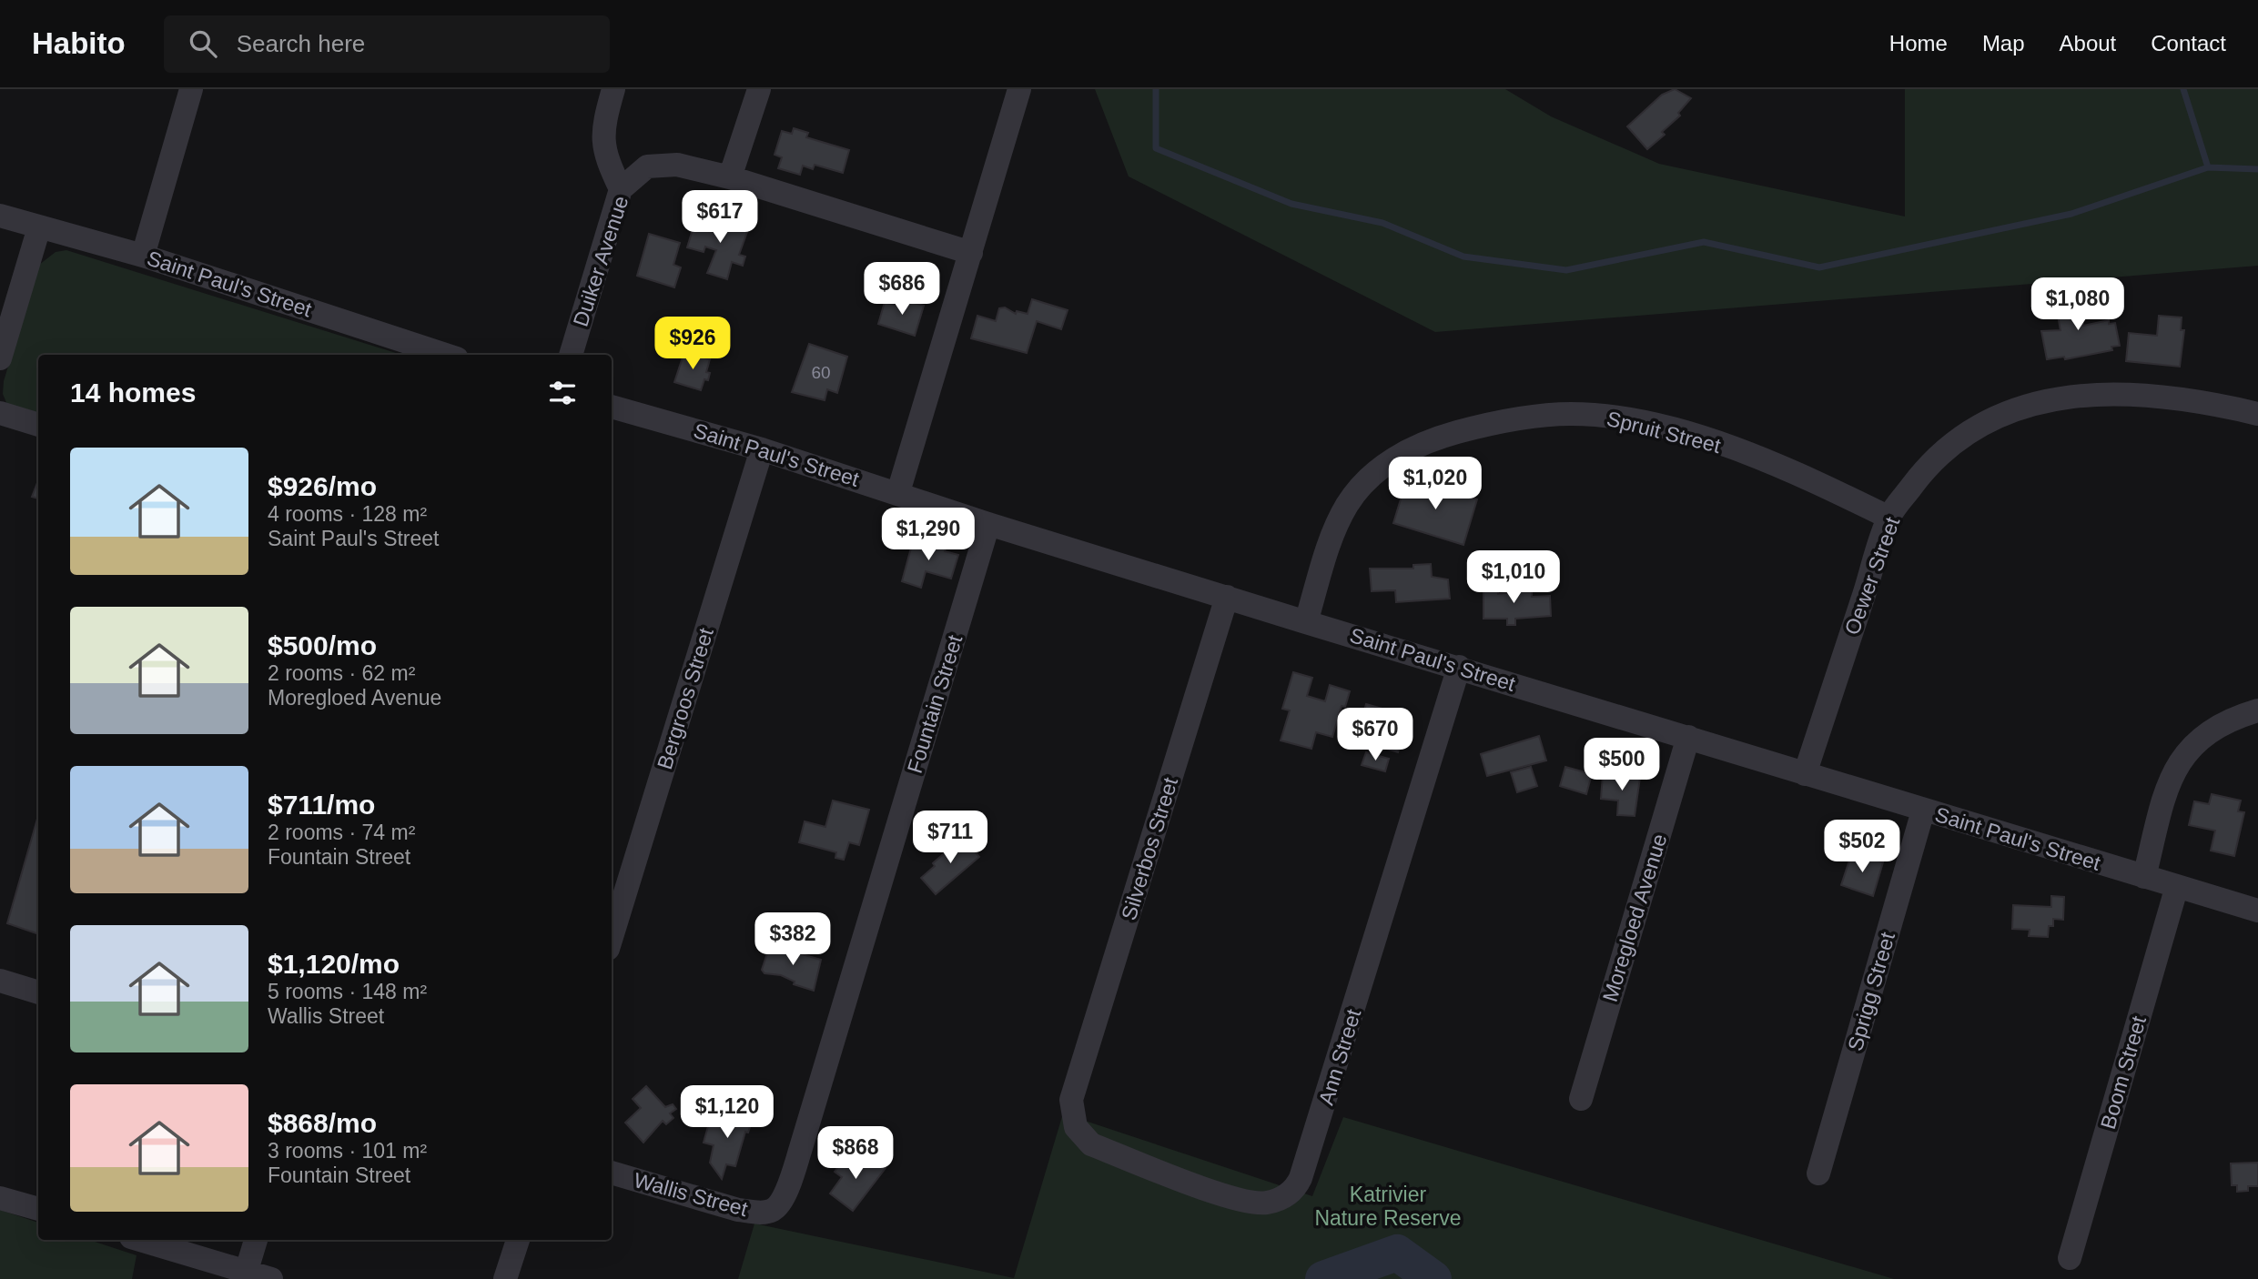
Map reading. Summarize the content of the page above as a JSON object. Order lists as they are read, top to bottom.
{
  "streets": {
    "street": [
      "Duiker Avenue",
      "Saint Paul's Street",
      "Spruit Street",
      "Oewer Street",
      "Bergroos Street",
      "Fountain Street",
      "Silverbos Street",
      "Moregloed Avenue",
      "Sprigg Street",
      "Ann Street",
      "Boom Street",
      "Wallis Street"
    ]
  },
  "crossings": [
    ["Saint Paul's Street", "Spruit Street"],
    ["Saint Paul's Street", "Oewer Street"],
    ["Saint Paul's Street", "Bergroos Street"],
    ["Saint Paul's Street", "Fountain Street"],
    ["Saint Paul's Street", "Silverbos Street"],
    ["Saint Paul's Street", "Moregloed Avenue"],
    ["Saint Paul's Street", "Sprigg Street"],
    ["Saint Paul's Street", "Ann Street"],
    ["Saint Paul's Street", "Boom Street"],
    ["Spruit Street", "Oewer Street"],
    ["Fountain Street", "Wallis Street"],
    ["Silverbos Street", "Ann Street"]
  ],
  "parks": ["Katrivier Nature Reserve"],
  "house_numbers": ["60"],
  "page": {
    "header": "Habito",
    "search": "Search here",
    "nav": [
      "Home",
      "Map",
      "About",
      "Contact"
    ],
    "price": [
      "$617",
      "$686",
      "$1,080",
      "$926",
      "$1,020",
      "$1,290",
      "$1,010",
      "$670",
      "$500",
      "$711",
      "$502",
      "$382",
      "$1,120",
      "$868"
    ],
    "heading": "14 homes",
    "list": [
      {
        "name": "$926/mo",
        "note": "4 rooms · 128 m² · Saint Paul's Street"
      },
      {
        "name": "$500/mo",
        "note": "2 rooms · 62 m² · Moregloed Avenue"
      },
      {
        "name": "$711/mo",
        "note": "2 rooms · 74 m² · Fountain Street"
      },
      {
        "name": "$1,120/mo",
        "note": "5 rooms · 148 m² · Wallis Street"
      },
      {
        "name": "$868/mo",
        "note": "3 rooms · 101 m² · Fountain Street"
      }
    ]
  }
}
